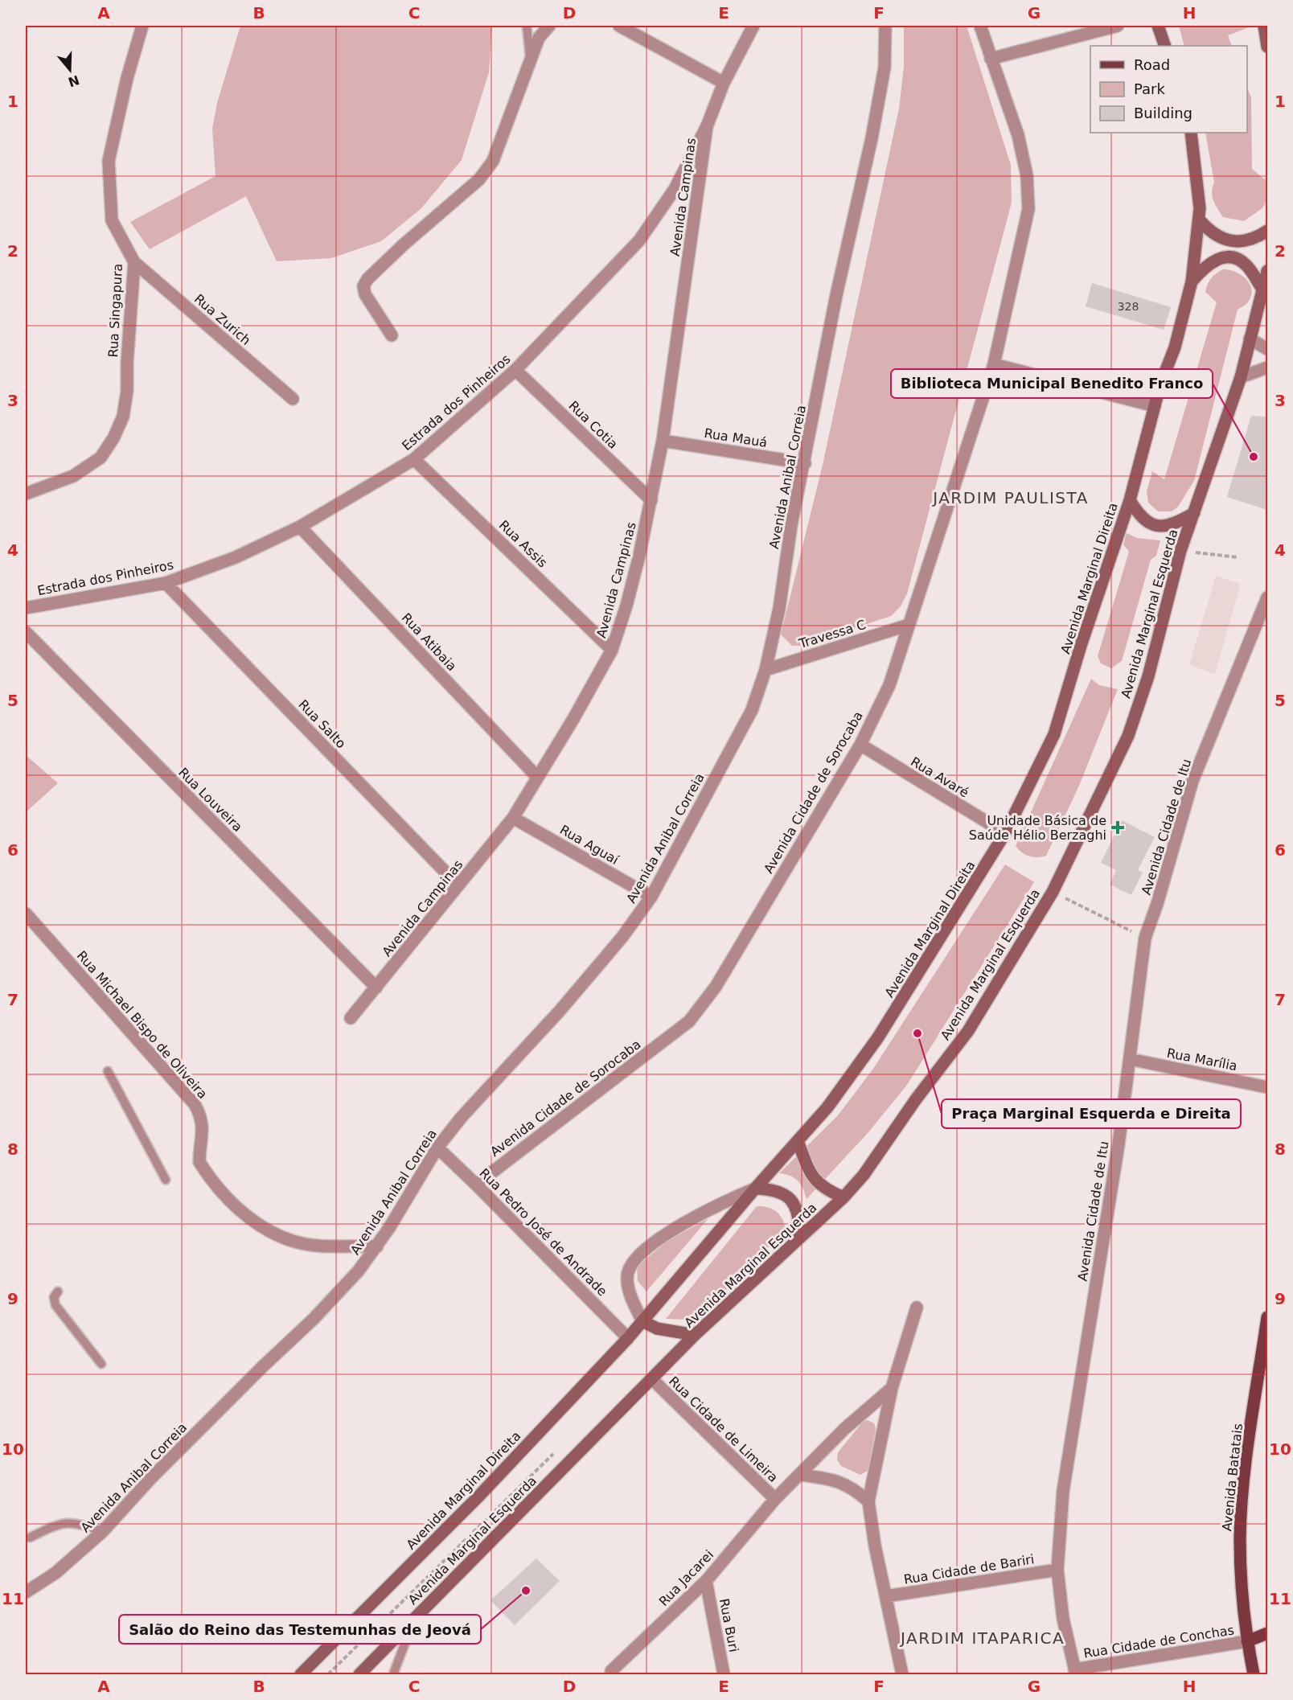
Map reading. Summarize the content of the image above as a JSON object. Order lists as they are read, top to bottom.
{
  "streets": {
    "main road": ["Avenida Marginal Direita", "Avenida Marginal Esquerda", "Avenida Batatais"],
    "street": [
      "Avenida Campinas",
      "Rua Singapura",
      "Rua Zurich",
      "Estrada dos Pinheiros",
      "Rua Cotia",
      "Rua Mauá",
      "Avenida Anibal Correia",
      "Rua Assis",
      "Travessa C",
      "Rua Atibaia",
      "Rua Salto",
      "Rua Avaré",
      "Avenida Cidade de Sorocaba",
      "Rua Louveira",
      "Avenida Cidade de Itu",
      "Rua Aguaí",
      "Rua Michael Bispo de Oliveira",
      "Rua Marília",
      "Rua Pedro José de Andrade",
      "Rua Cidade de Limeira",
      "Rua Cidade de Bariri",
      "Rua Jacarei",
      "Rua Buri",
      "Rua Cidade de Conchas"
    ]
  },
  "crossings": [
    ["Avenida Campinas", "Estrada dos Pinheiros"],
    ["Avenida Campinas", "Rua Cotia"],
    ["Avenida Campinas", "Rua Mauá"],
    ["Avenida Campinas", "Rua Assis"],
    ["Avenida Campinas", "Rua Atibaia"],
    ["Avenida Campinas", "Rua Salto"],
    ["Avenida Campinas", "Rua Louveira"],
    ["Avenida Campinas", "Rua Aguaí"],
    ["Rua Singapura", "Rua Zurich"],
    ["Estrada dos Pinheiros", "Rua Cotia"],
    ["Estrada dos Pinheiros", "Rua Assis"],
    ["Estrada dos Pinheiros", "Rua Atibaia"],
    ["Estrada dos Pinheiros", "Rua Salto"],
    ["Rua Mauá", "Avenida Anibal Correia"],
    ["Avenida Anibal Correia", "Travessa C"],
    ["Avenida Anibal Correia", "Rua Aguaí"],
    ["Avenida Anibal Correia", "Rua Michael Bispo de Oliveira"],
    ["Avenida Anibal Correia", "Rua Pedro José de Andrade"],
    ["Avenida Marginal Direita", "Rua Avaré"],
    ["Avenida Marginal Direita", "Rua Pedro José de Andrade"],
    ["Avenida Marginal Esquerda", "Rua Cidade de Limeira"],
    ["Travessa C", "Avenida Cidade de Sorocaba"],
    ["Rua Avaré", "Avenida Cidade de Sorocaba"],
    ["Avenida Cidade de Sorocaba", "Rua Pedro José de Andrade"],
    ["Avenida Cidade de Itu", "Rua Marília"],
    ["Avenida Cidade de Itu", "Rua Cidade de Bariri"],
    ["Avenida Cidade de Itu", "Rua Cidade de Conchas"],
    ["Rua Cidade de Limeira", "Rua Jacarei"],
    ["Avenida Batatais", "Rua Cidade de Conchas"],
    ["Rua Jacarei", "Rua Buri"]
  ],
  "districts": ["JARDIM PAULISTA", "JARDIM ITAPARICA"],
  "places": {
    "other": ["Biblioteca Municipal Benedito Franco", "Praça Marginal Esquerda e Direita", "Salão do Reino das Testemunhas de Jeová"],
    "health": ["Unidade Básica de Saúde Hélio Berzaghi"]
  },
  "house_numbers": ["328"],
  "legend": ["Road", "Park", "Building"],
  "north": "bottom",
  "grid": {
    "columns": [
      "A",
      "B",
      "C",
      "D",
      "E",
      "F",
      "G",
      "H"
    ],
    "rows": [
      "1",
      "2",
      "3",
      "4",
      "5",
      "6",
      "7",
      "8",
      "9",
      "10",
      "11"
    ]
  }
}
